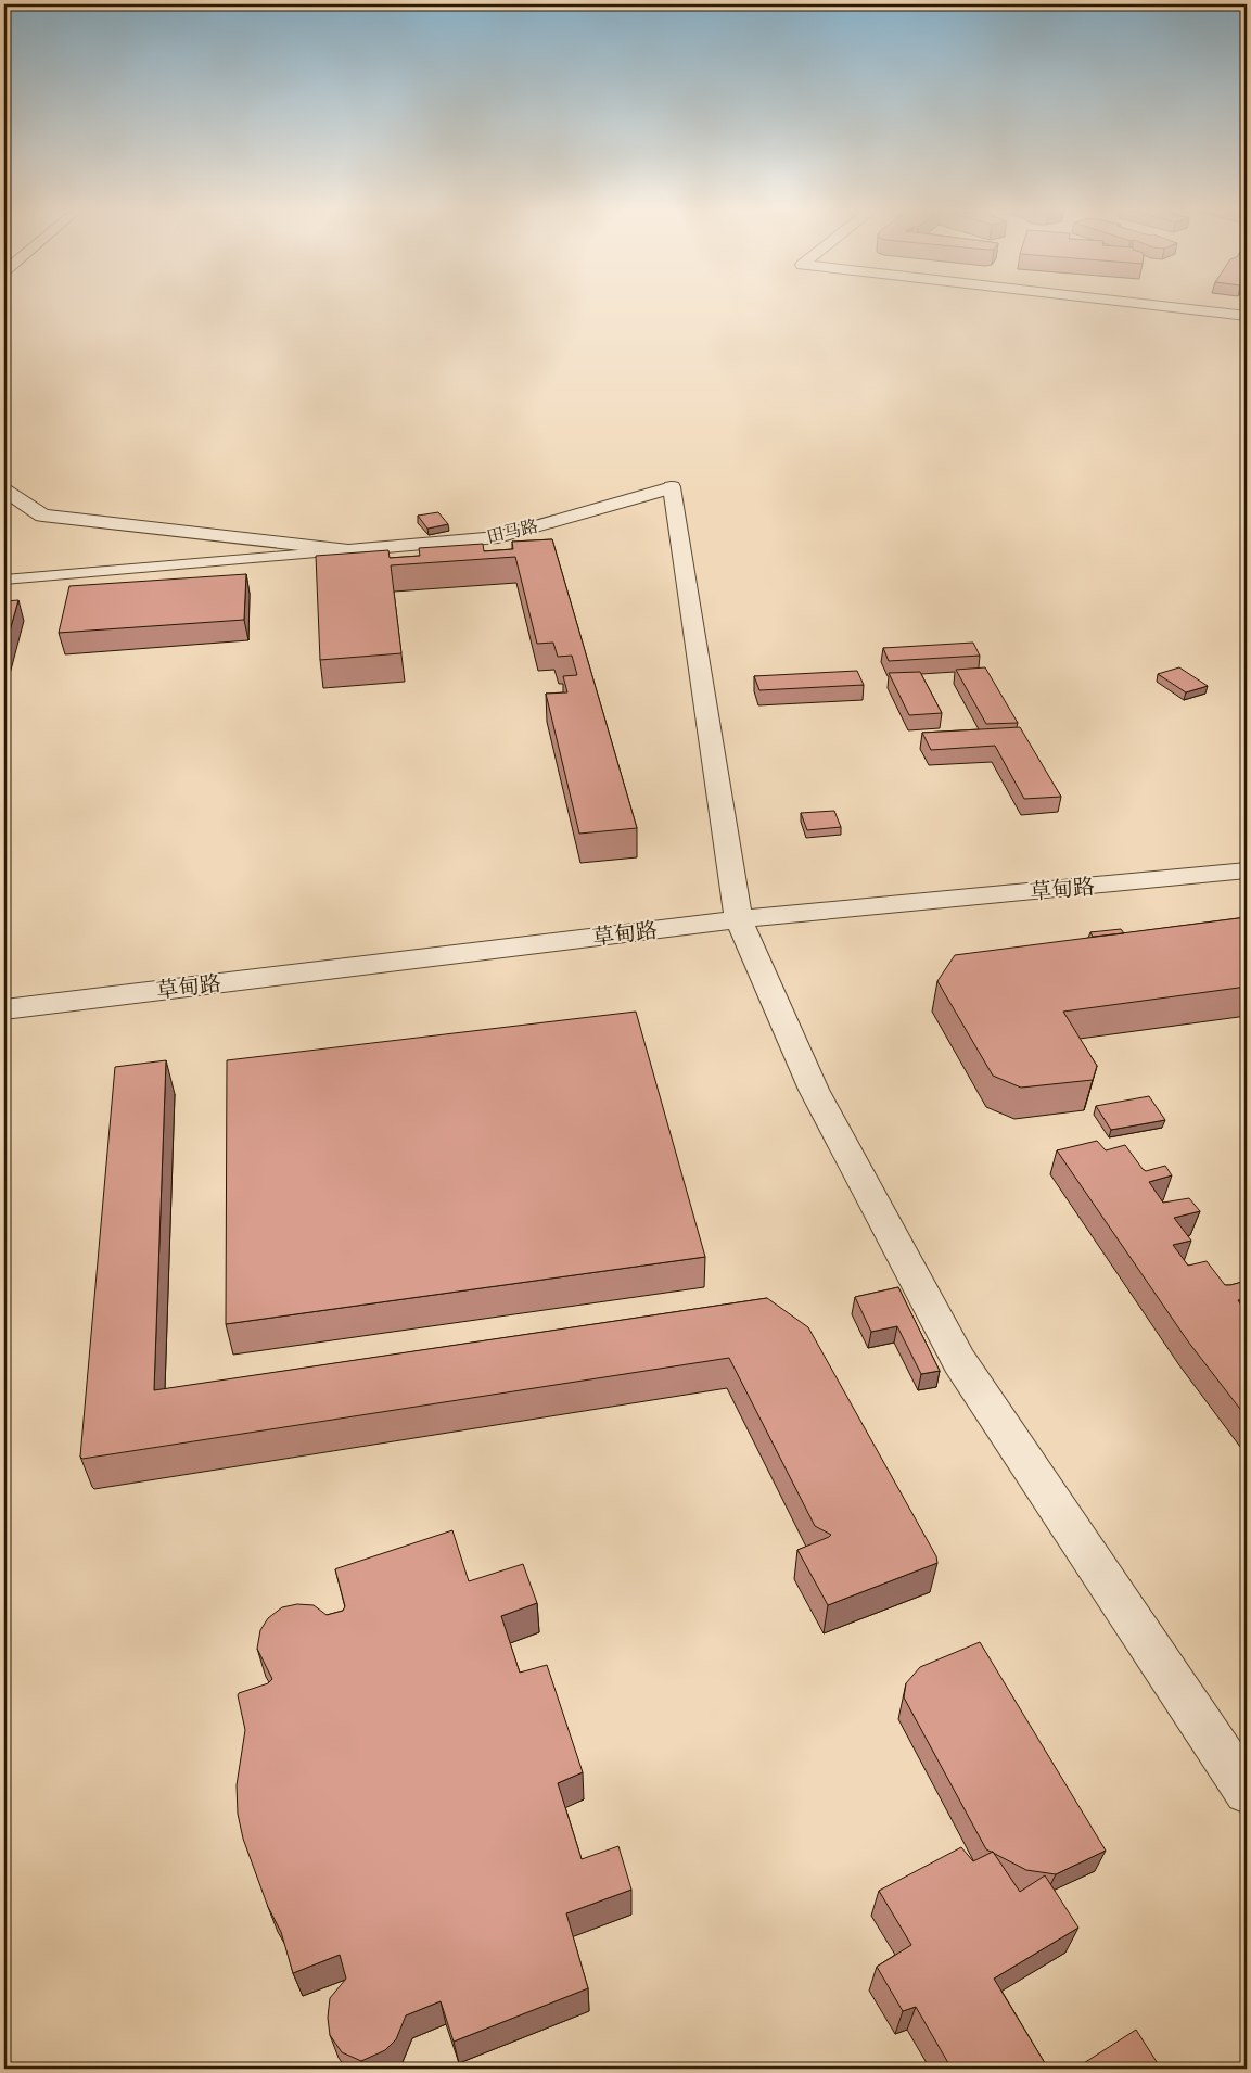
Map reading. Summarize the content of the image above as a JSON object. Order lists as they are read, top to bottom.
{
  "streets": {
    "street": ["田马路", "草甸路"]
  },
  "crossings": [
    ["田马路", "草甸路"]
  ]
}
